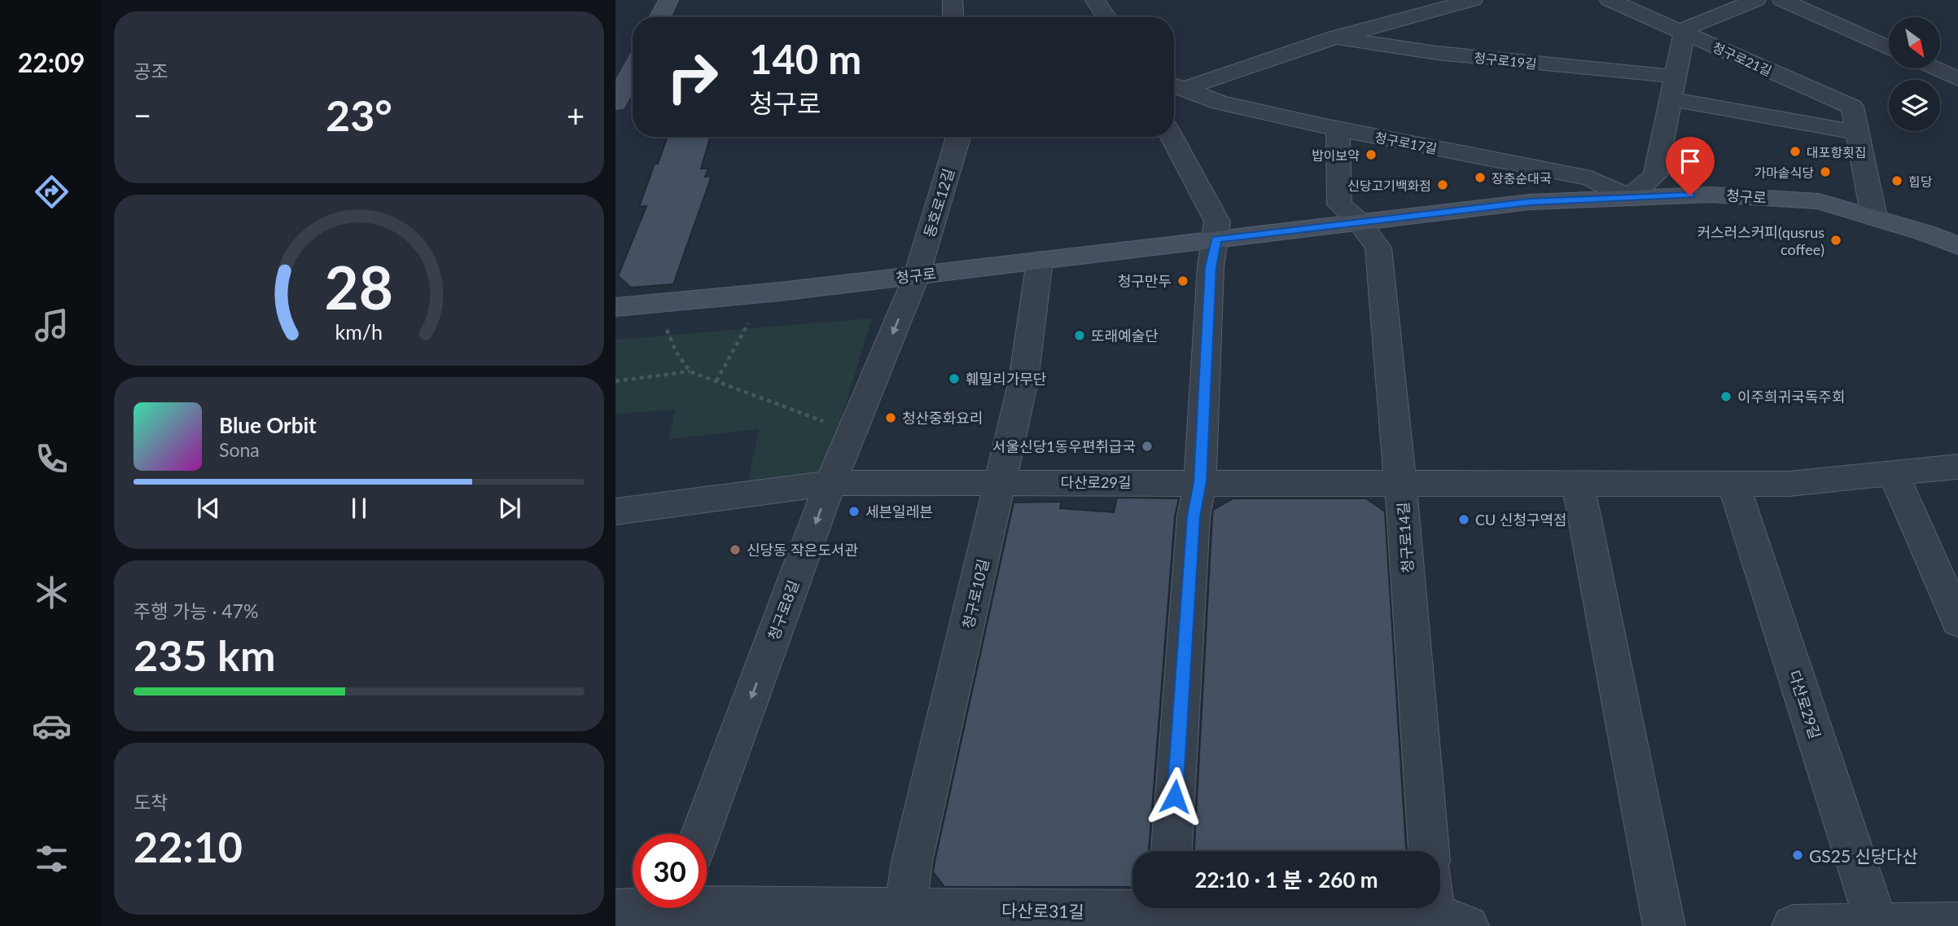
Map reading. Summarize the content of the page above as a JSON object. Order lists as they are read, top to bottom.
{
  "streets": {
    "street": [
      "청구로21길",
      "청구로19길",
      "청구로17길",
      "청구로",
      "동호로12길",
      "다산로29길",
      "청구로14길",
      "청구로10길",
      "청구로8길",
      "다산로31길"
    ]
  },
  "crossings": [
    ["청구로21길", "청구로"],
    ["청구로19길", "청구로17길"],
    ["청구로17길", "청구로"],
    ["청구로", "동호로12길"],
    ["청구로", "청구로14길"],
    ["청구로", "청구로10길"],
    ["청구로", "청구로8길"],
    ["동호로12길", "청구로8길"],
    ["다산로29길", "청구로14길"],
    ["다산로29길", "청구로10길"],
    ["다산로29길", "청구로8길"],
    ["청구로10길", "다산로31길"]
  ],
  "one_way": ["청구로8길"],
  "places": [
    "대포항횟집",
    "밥이보약",
    "가마솥식당",
    "장충순대국",
    "힙당",
    "신당고기백화점",
    "커스러스커피(qusrus coffee)",
    "청구만두",
    "또래예술단",
    "훼밀리가무단",
    "이주희귀국독주회",
    "청산중화요리",
    "서울신당1동우편취급국",
    "세븐일레븐",
    "CU 신청구역점",
    "신당동 작은도서관",
    "GS25 신당다산"
  ],
  "north": "bottom right",
  "page": {
    "tabs": "22:09",
    "tile": [
      "공조",
      ["주행 가능 · 47%", "235 km"],
      ["도착", "22:10"]
    ],
    "turn": ["140 m", "청구로"],
    "heat": ["−", "23°", "+"],
    "song": ["Blue Orbit", "Sona"],
    "limit": "30",
    "trip": "22:10 · 1 분 · 260 m",
    "gauge": ["28", "km/h"]
  }
}
